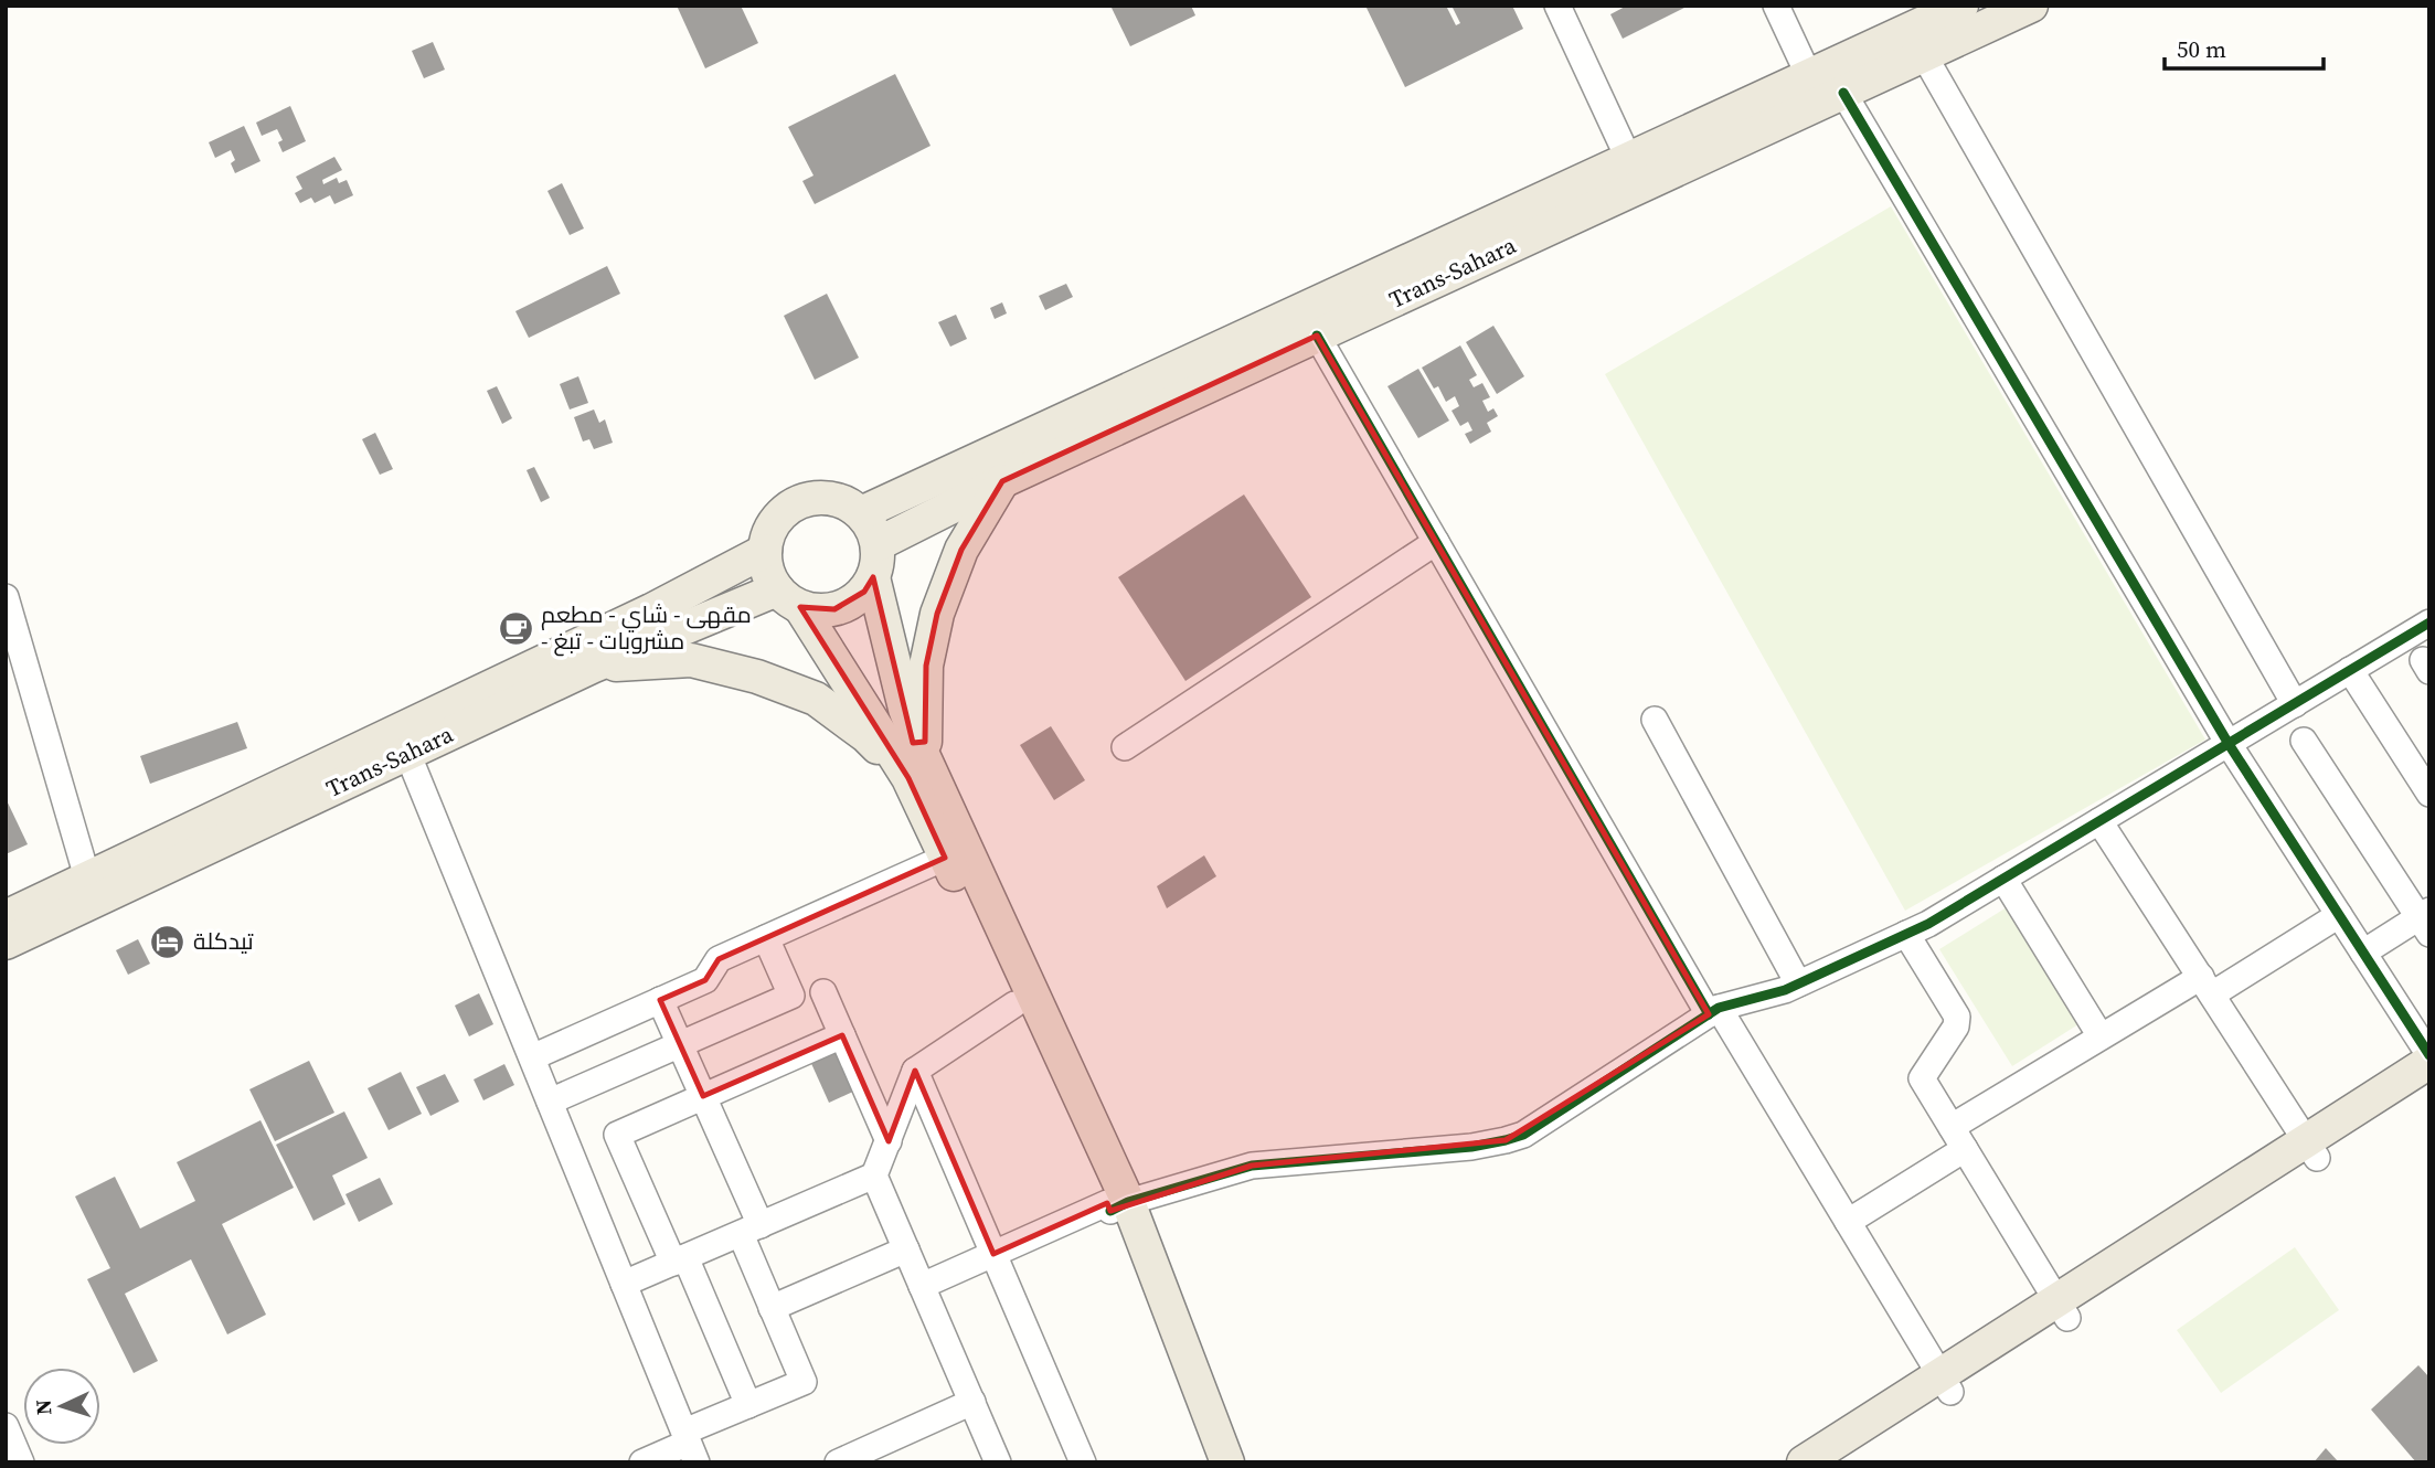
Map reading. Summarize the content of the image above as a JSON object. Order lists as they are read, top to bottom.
{
  "streets": {
    "main road": ["Trans-Sahara"]
  },
  "places": {
    "cafe": ["مقهى - شاي - مطعم - مشروبات - تبغ"],
    "hotel": ["تيدكلة"]
  },
  "scale_bar": "50 m",
  "north": "left"
}
